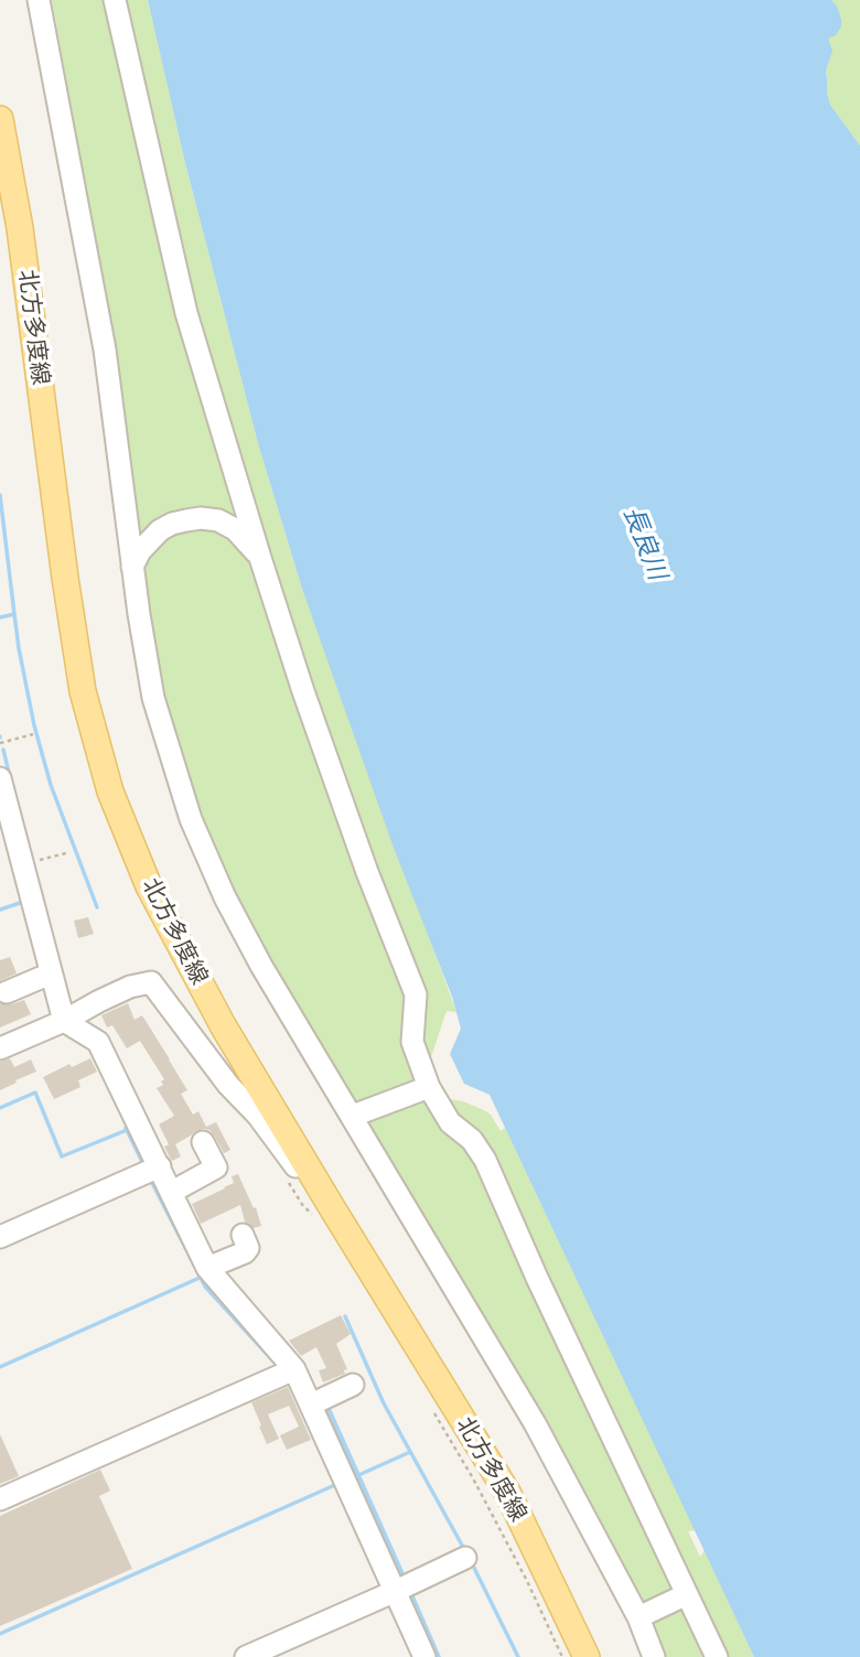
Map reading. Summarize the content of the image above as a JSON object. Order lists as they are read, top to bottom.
{
  "streets": {
    "main road": ["北方多度線"]
  },
  "water": ["長良川"]
}
